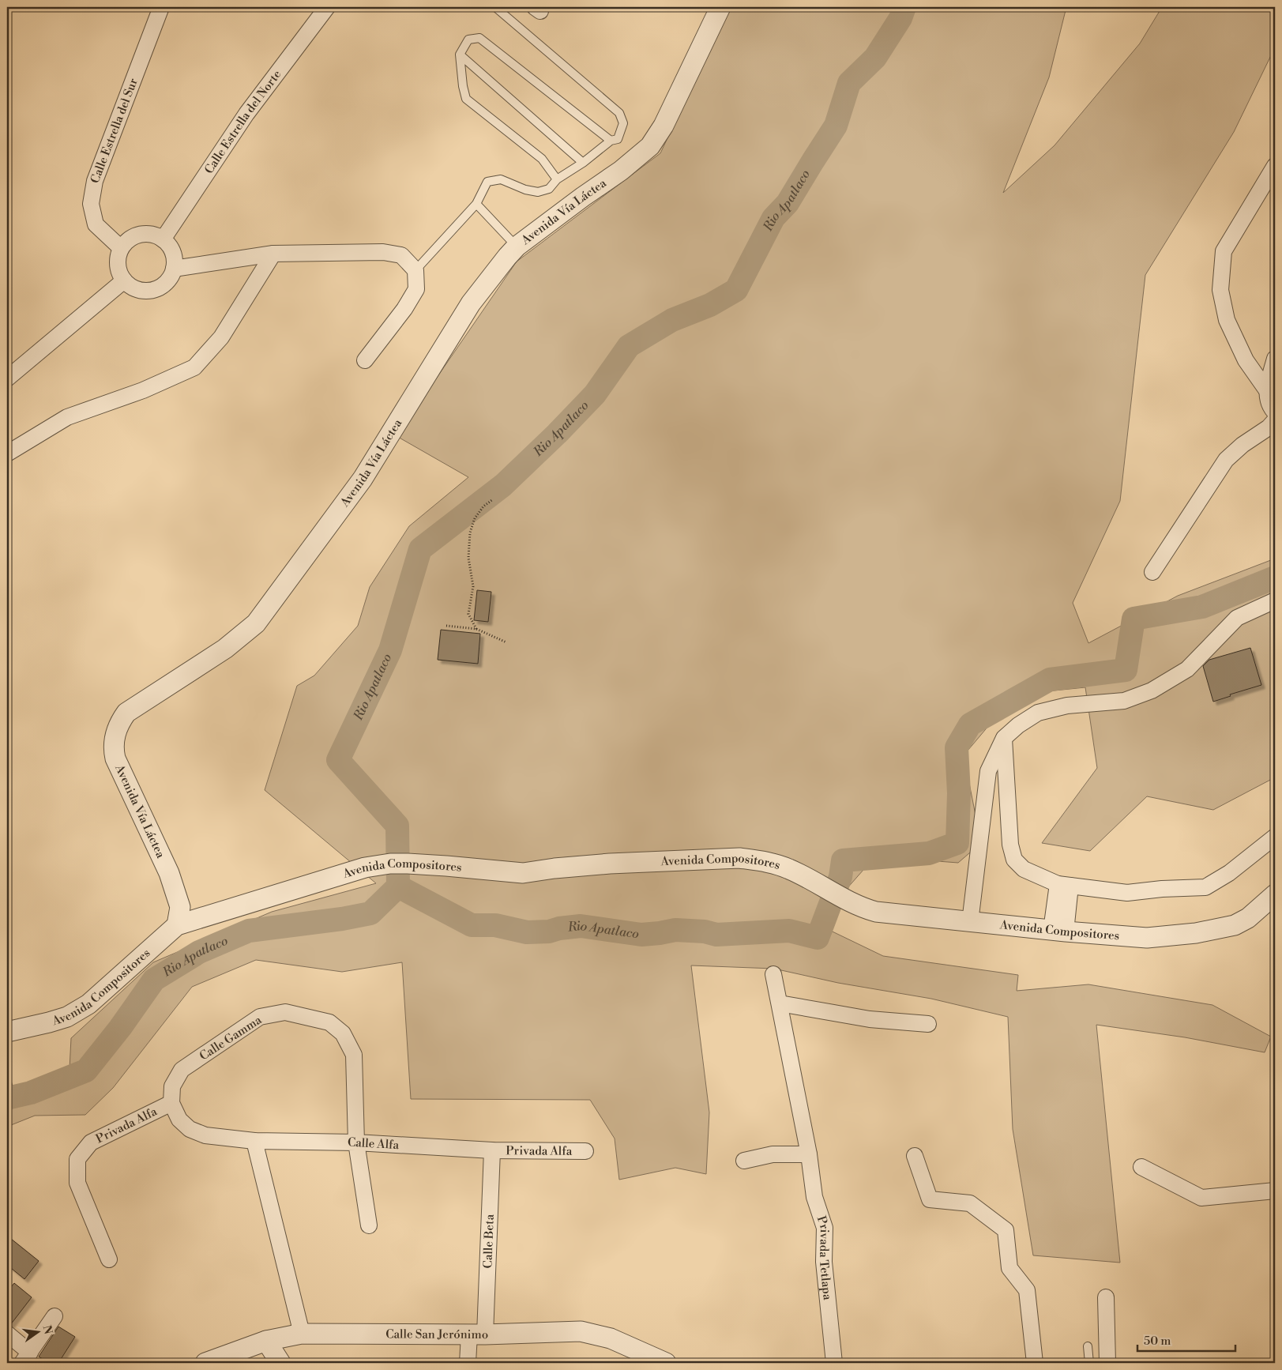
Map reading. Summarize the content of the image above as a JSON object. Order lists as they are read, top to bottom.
{
  "streets": {
    "street": [
      "Calle Estrella del Norte",
      "Calle Estrella del Sur",
      "Avenida Vía Láctea",
      "Avenida Compositores",
      "Calle Gamma",
      "Privada Alfa",
      "Calle Alfa",
      "Calle Beta",
      "Privada Tetlapa",
      "Calle San Jerónimo"
    ]
  },
  "crossings": [
    ["Calle Estrella del Norte", "Calle Estrella del Sur"],
    ["Avenida Vía Láctea", "Avenida Compositores"],
    ["Calle Gamma", "Privada Alfa"],
    ["Calle Gamma", "Calle Alfa"],
    ["Privada Alfa", "Calle Alfa"],
    ["Privada Alfa", "Calle Beta"],
    ["Calle Alfa", "Calle Beta"],
    ["Calle Beta", "Calle San Jerónimo"]
  ],
  "water": ["Rio Apatlaco"],
  "scale_bar": "50 m",
  "north": "right"
}
